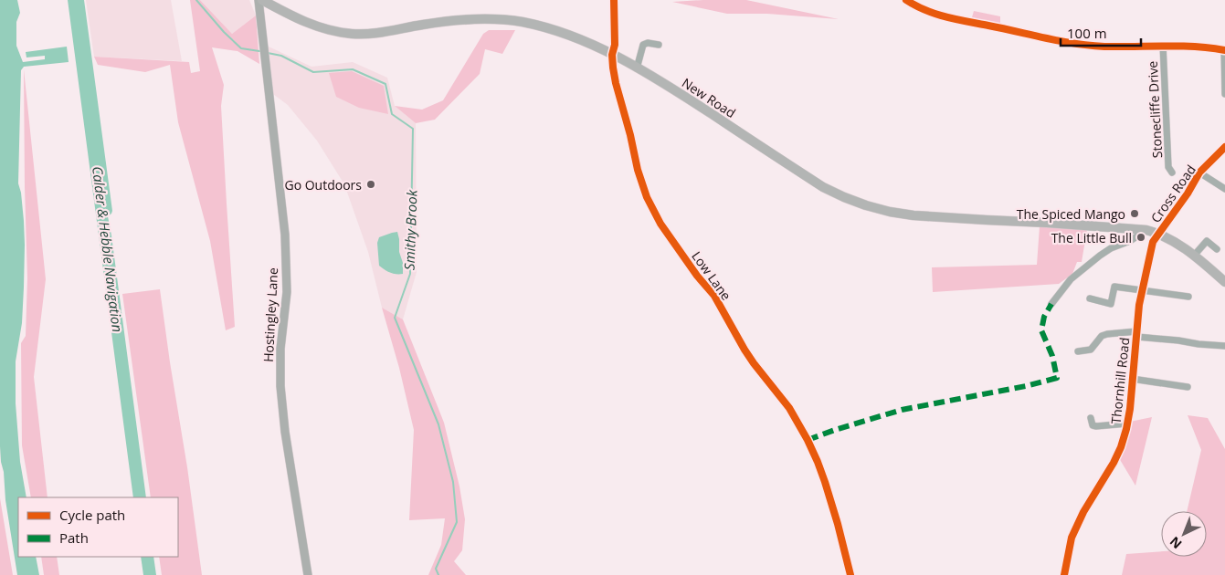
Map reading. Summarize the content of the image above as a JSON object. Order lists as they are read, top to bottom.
{
  "streets": {
    "highway": ["New Road"],
    "main road": ["Hostingley Lane"],
    "street": [
      "Stonecliffe Drive",
      "Cross Road",
      "Low Lane",
      "Thornhill Road"
    ]
  },
  "crossings": [
    ["New Road", "Cross Road"],
    ["New Road", "Low Lane"],
    ["New Road", "Hostingley Lane"],
    ["New Road", "Thornhill Road"],
    ["Cross Road", "Thornhill Road"]
  ],
  "water": ["Smithy Brook", "Calder & Hebble Navigation"],
  "places": ["Go Outdoors", "The Spiced Mango", "The Little Bull"],
  "legend": ["Cycle path", "Path"],
  "scale_bar": "100 m",
  "north": "bottom left"
}
